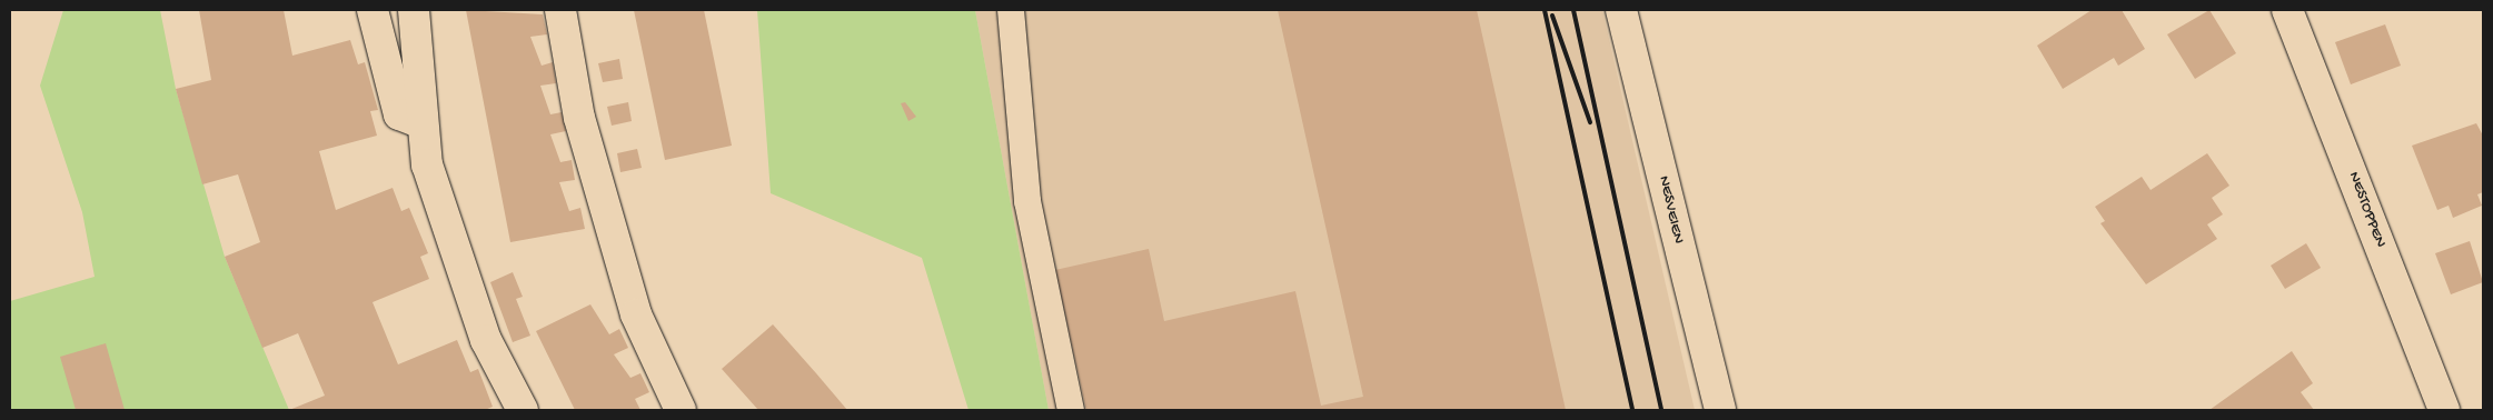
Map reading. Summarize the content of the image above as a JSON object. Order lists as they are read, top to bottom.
{
  "streets": {
    "street": ["NESVEIEN", "NESTOPPEN"]
  }
}
